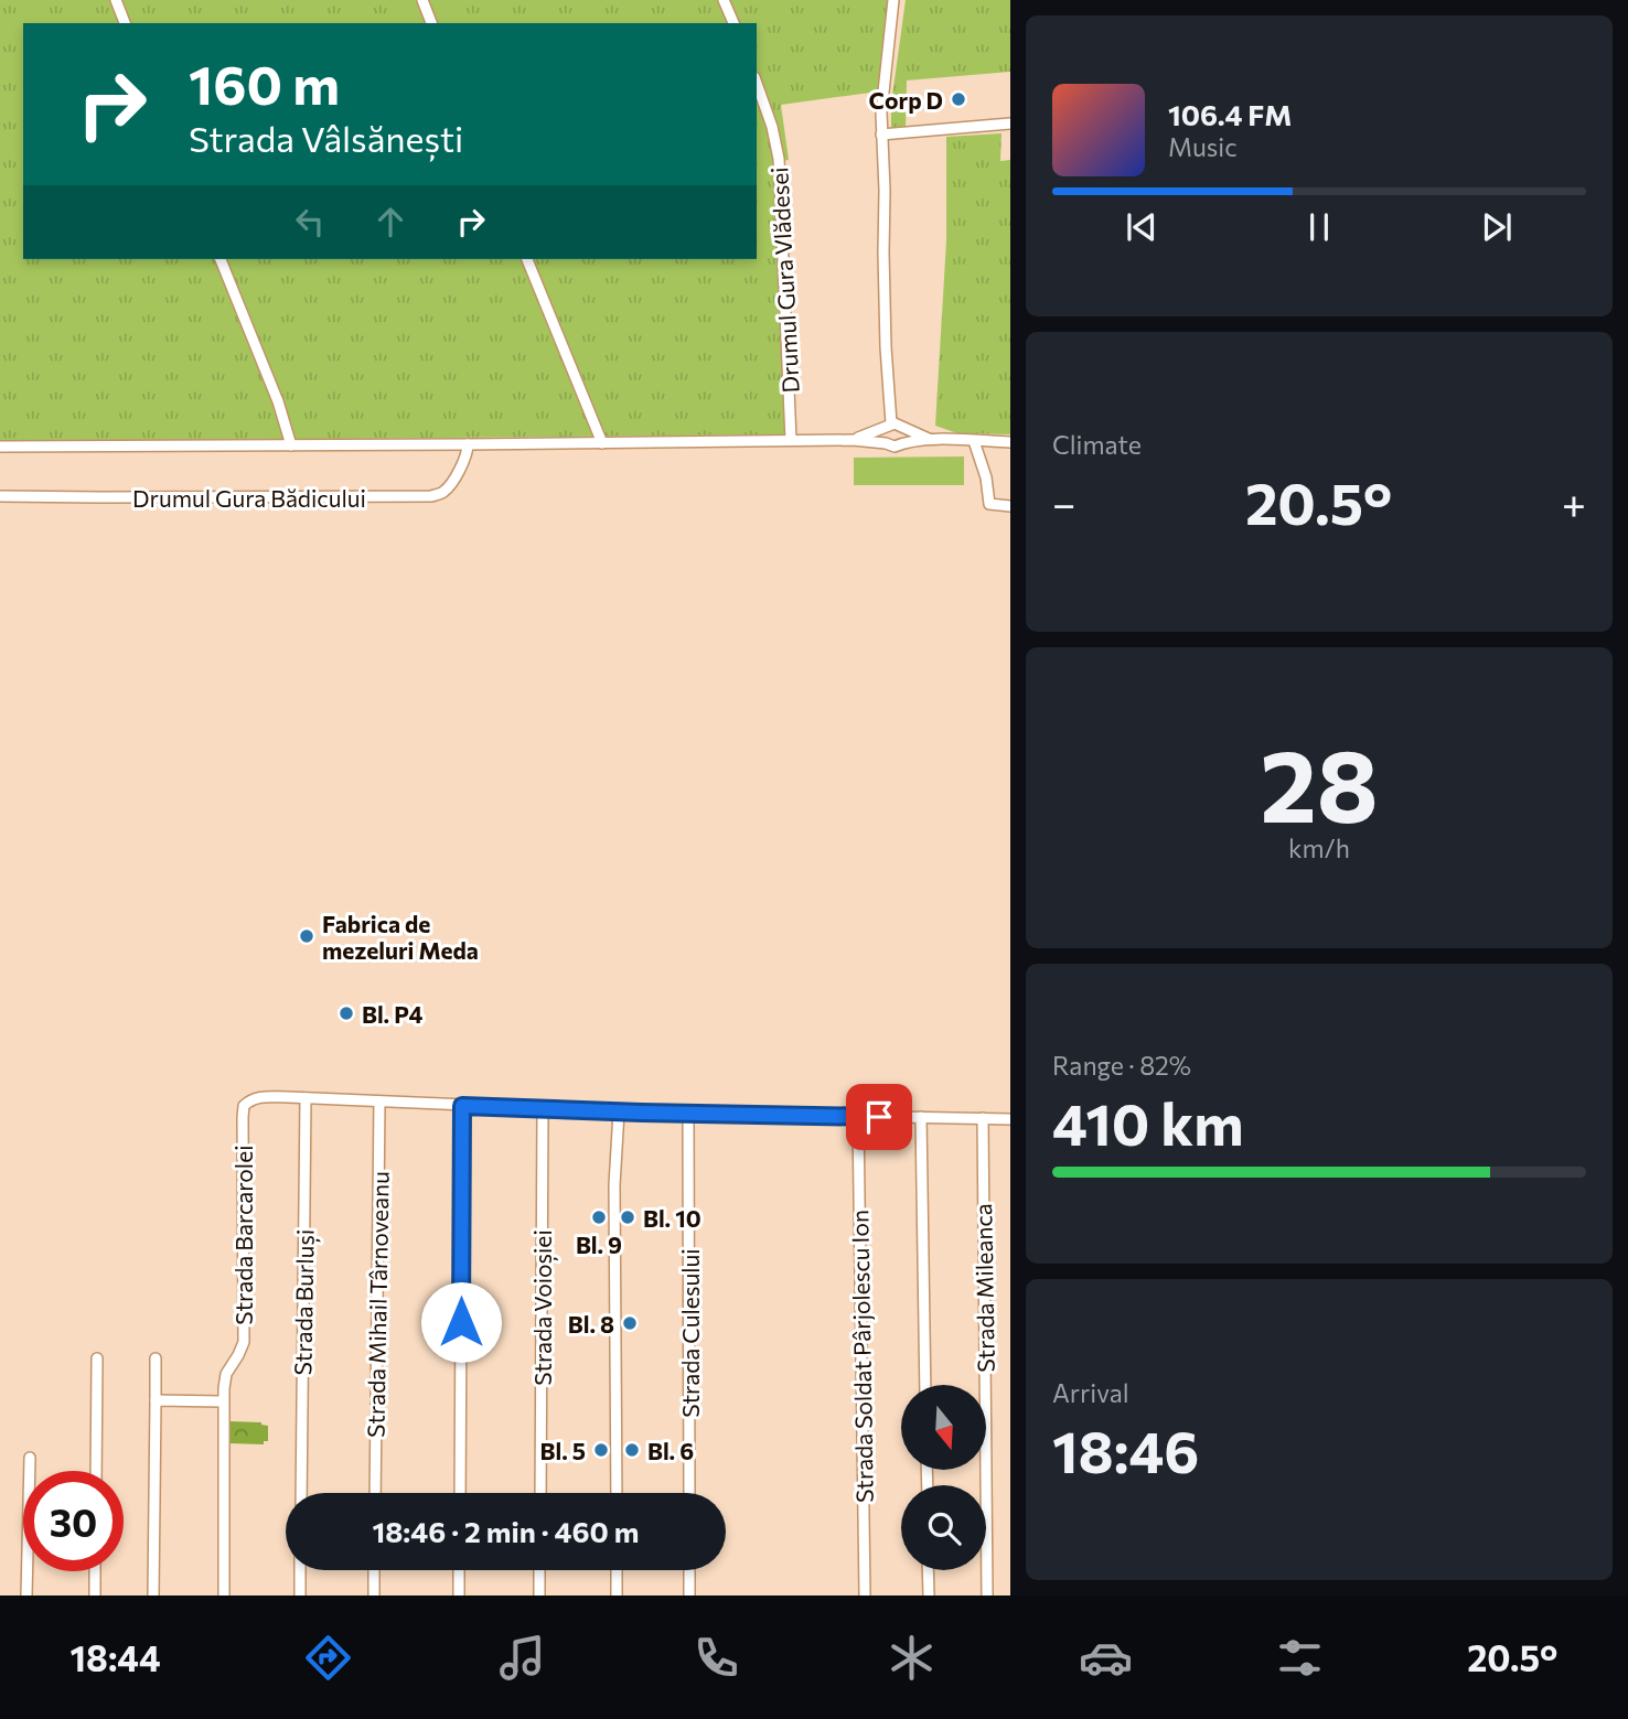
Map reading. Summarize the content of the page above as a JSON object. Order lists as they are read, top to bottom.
{
  "streets": {
    "street": [
      "Drumul Gura Vlădesei",
      "Drumul Gura Bădicului",
      "Strada Barcarolei",
      "Strada Mileanca",
      "Strada Burluși",
      "Strada Mihail Târnoveanu",
      "Strada Voioșiei",
      "Strada Culesului",
      "Strada Soldat Pârjolescu Ion"
    ]
  },
  "crossings": [
    ["Strada Barcarolei", "Strada Burluși"]
  ],
  "places": [
    "Corp D",
    "Fabrica de mezeluri Meda",
    "Bl. P4",
    "Bl. 9",
    "Bl. 10",
    "Bl. 8",
    "Bl. 5",
    "Bl. 6"
  ],
  "north": "bottom",
  "page": {
    "turn": ["160 m", "Strada Vâlsănești"],
    "song": ["106.4 FM", "Music"],
    "tile": [
      "Climate",
      ["28", "km/h"],
      ["Range · 82%", "410 km"],
      ["Arrival", "18:46"]
    ],
    "heat": ["−", "20.5°", "+"],
    "limit": "30",
    "trip": "18:46 · 2 min · 460 m",
    "tabs": ["18:44", "20.5°"]
  }
}
